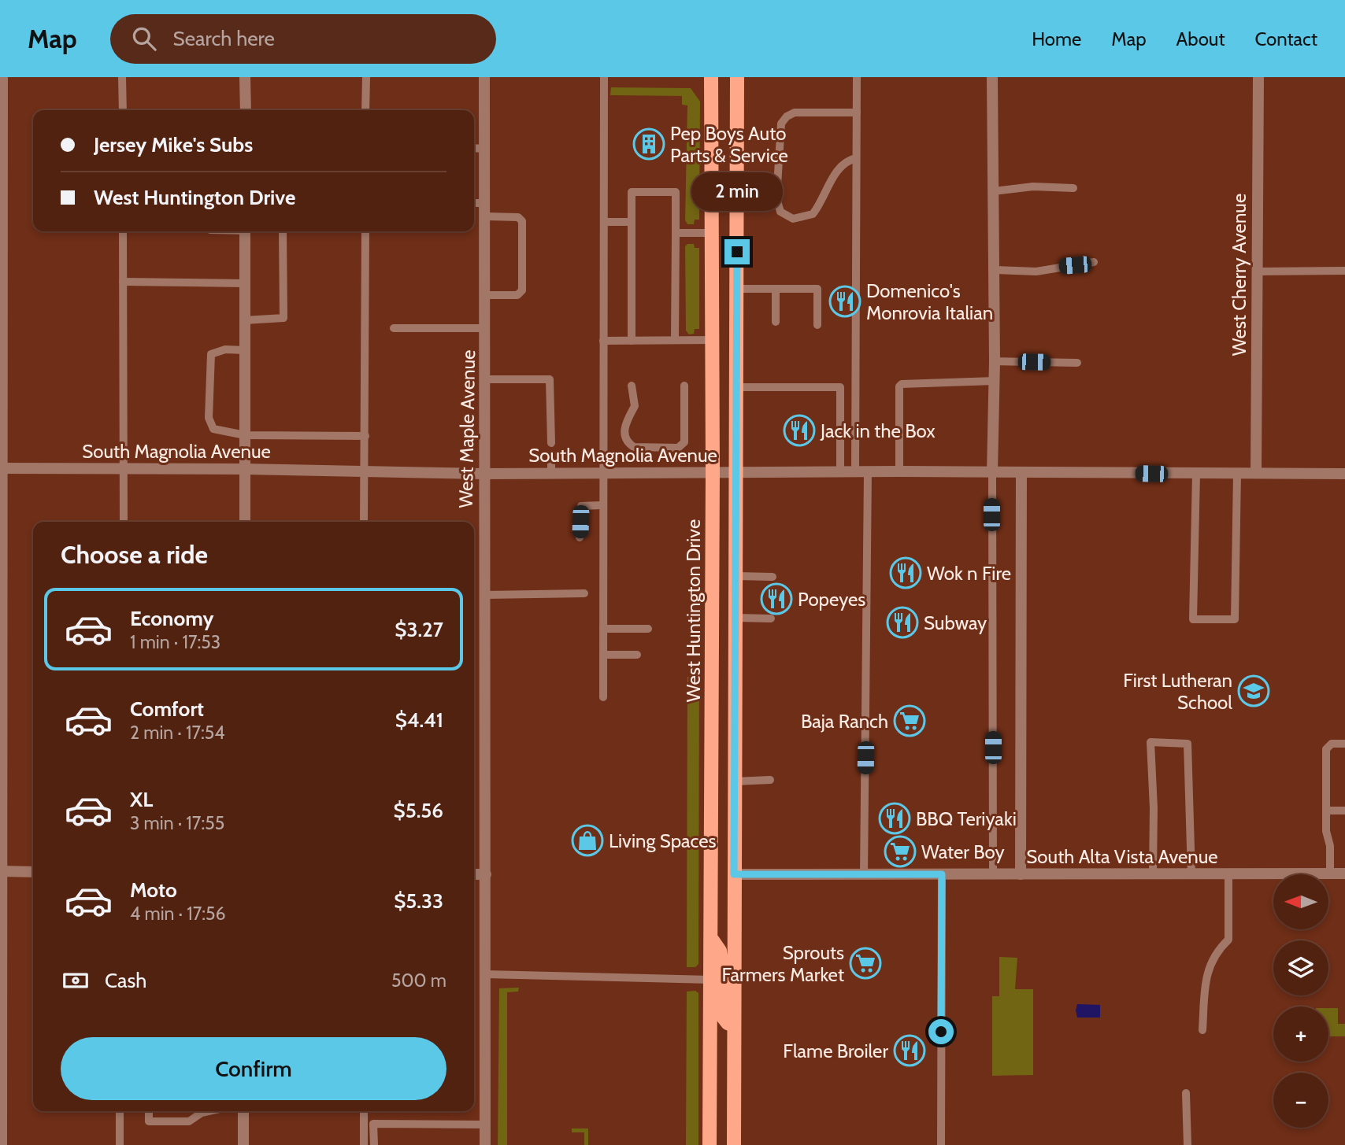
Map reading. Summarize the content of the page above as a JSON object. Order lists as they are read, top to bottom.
{
  "streets": {
    "main road": ["West Huntington Drive"],
    "street": [
      "West Cherry Avenue",
      "West Maple Avenue",
      "South Magnolia Avenue",
      "South Alta Vista Avenue"
    ]
  },
  "crossings": [
    ["West Cherry Avenue", "South Magnolia Avenue"],
    ["West Maple Avenue", "South Magnolia Avenue"],
    ["South Magnolia Avenue", "West Huntington Drive"]
  ],
  "places": {
    "building": ["Pep Boys Auto Parts & Service"],
    "restaurant": [
      "Domenico's Monrovia Italian",
      "Jack in the Box",
      "Wok n Fire",
      "Popeyes",
      "Subway",
      "BBQ Teriyaki",
      "Flame Broiler"
    ],
    "school or university": ["First Lutheran School"],
    "supermarket": ["Baja Ranch", "Water Boy", "Sprouts Farmers Market"],
    "shop": ["Living Spaces"]
  },
  "north": "left",
  "page": {
    "header": "Map",
    "search": "Search here",
    "nav": [
      "Home",
      "Map",
      "About",
      "Contact"
    ],
    "banner": ["Jersey Mike's Subs", "West Huntington Drive"],
    "bubble": "2 min",
    "heading": "Choose a ride",
    "list": [
      {
        "name": "Economy",
        "note": "1 min · 17:53",
        "value": "$3.27"
      },
      {
        "name": "Comfort",
        "note": "2 min · 17:54",
        "value": "$4.41"
      },
      {
        "name": "XL",
        "note": "3 min · 17:55",
        "value": "$5.56"
      },
      {
        "name": "Moto",
        "note": "4 min · 17:56",
        "value": "$5.33"
      }
    ],
    "map_buttons": ["+", "−"],
    "pay": ["Cash", "500 m"],
    "buttons": "Confirm"
  }
}
